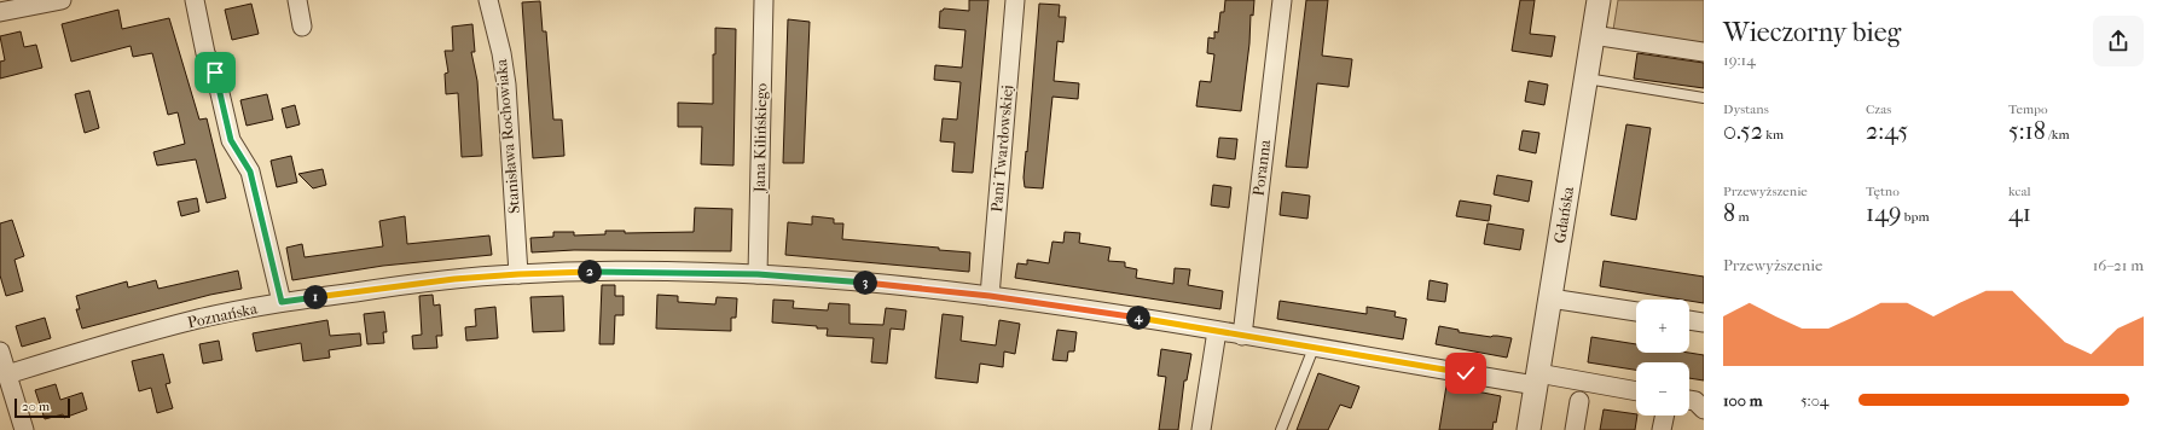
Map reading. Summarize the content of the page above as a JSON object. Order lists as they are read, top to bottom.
{
  "streets": {
    "street": [
      "Stanisława Rochowiaka",
      "Jana Kilińskiego",
      "Pani Twardowskiej",
      "Poranna",
      "Gdańska",
      "Poznańska"
    ]
  },
  "crossings": [
    ["Stanisława Rochowiaka", "Poznańska"],
    ["Jana Kilińskiego", "Poznańska"],
    ["Pani Twardowskiej", "Poznańska"],
    ["Poranna", "Poznańska"],
    ["Gdańska", "Poznańska"]
  ],
  "scale_bar": "20 m",
  "page": {
    "heading": ["Wieczorny bieg", "19:14"],
    "stats": [
      ["Dystans", "0.52 km"],
      ["Czas", "2:45"],
      ["Tempo", "5:18 /km"],
      ["Przewyższenie", "8 m"],
      ["Tętno", "149 bpm"],
      ["kcal", "41"]
    ],
    "chart": ["Przewyższenie", "16–21 m"],
    "pins": [
      "2",
      "3",
      "1",
      "4"
    ],
    "map_buttons": ["+", "−"],
    "list": [
      {
        "name": "100 m",
        "note": "5:04"
      }
    ],
    "scale": "20 m"
  }
}
